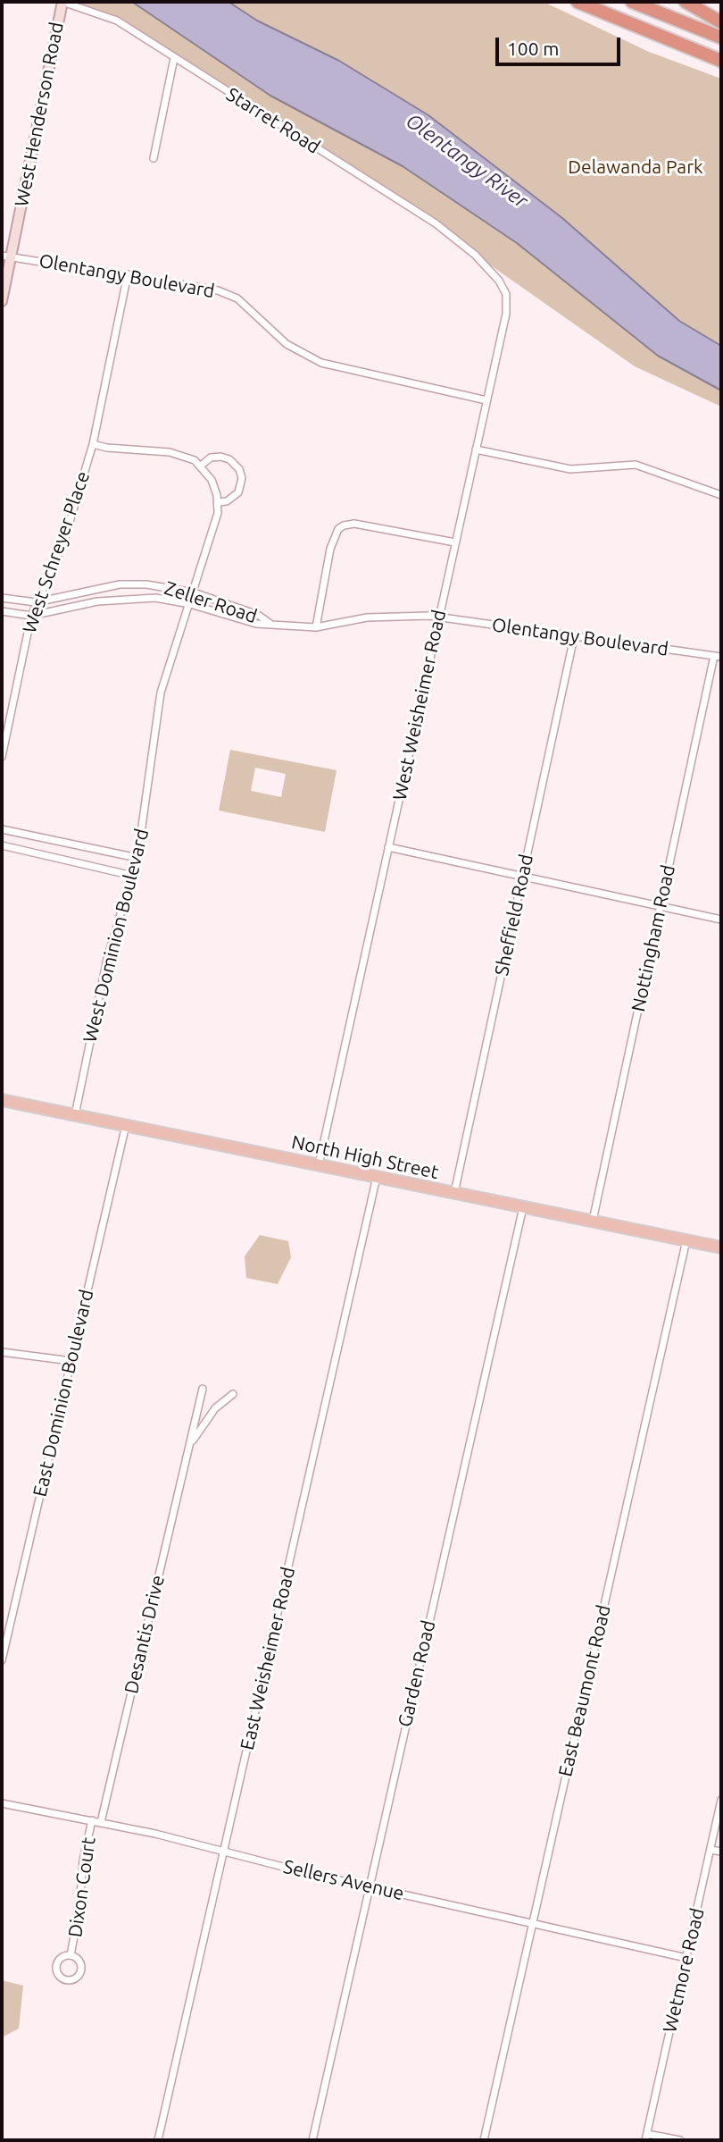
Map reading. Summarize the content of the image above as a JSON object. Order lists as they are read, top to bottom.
{
  "streets": {
    "main road": ["West Henderson Road", "North High Street"],
    "street": [
      "Starret Road",
      "Olentangy Boulevard",
      "West Schreyer Place",
      "Zeller Road",
      "West Weisheimer Road",
      "Sheffield Road",
      "West Dominion Boulevard",
      "Nottingham Road",
      "East Dominion Boulevard",
      "Desantis Drive",
      "East Weisheimer Road",
      "Garden Road",
      "East Beaumont Road",
      "Sellers Avenue",
      "Dixon Court",
      "Wetmore Road"
    ]
  },
  "crossings": [
    ["West Henderson Road", "Starret Road"],
    ["West Henderson Road", "Olentangy Boulevard"],
    ["Starret Road", "West Weisheimer Road"],
    ["Olentangy Boulevard", "West Schreyer Place"],
    ["Olentangy Boulevard", "Zeller Road"],
    ["Olentangy Boulevard", "West Weisheimer Road"],
    ["Olentangy Boulevard", "Sheffield Road"],
    ["Olentangy Boulevard", "Nottingham Road"],
    ["West Schreyer Place", "Zeller Road"],
    ["Zeller Road", "West Weisheimer Road"],
    ["Zeller Road", "West Dominion Boulevard"],
    ["West Weisheimer Road", "North High Street"],
    ["Sheffield Road", "North High Street"],
    ["West Dominion Boulevard", "North High Street"],
    ["Nottingham Road", "North High Street"],
    ["North High Street", "East Dominion Boulevard"],
    ["North High Street", "East Weisheimer Road"],
    ["North High Street", "Garden Road"],
    ["North High Street", "East Beaumont Road"],
    ["Desantis Drive", "Sellers Avenue"],
    ["East Weisheimer Road", "Sellers Avenue"],
    ["Garden Road", "Sellers Avenue"],
    ["East Beaumont Road", "Sellers Avenue"],
    ["Sellers Avenue", "Dixon Court"],
    ["Sellers Avenue", "Wetmore Road"]
  ],
  "water": ["Olentangy River"],
  "parks": ["Delawanda Park"],
  "scale_bar": "100 m"
}
